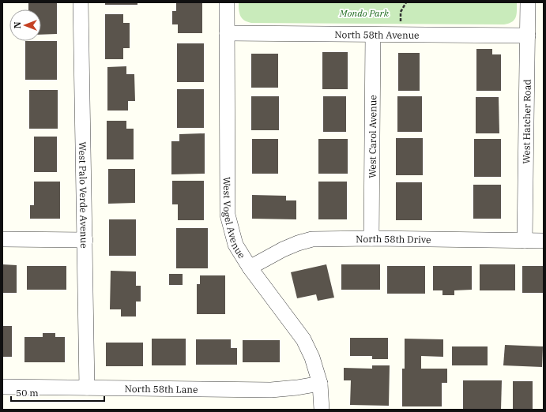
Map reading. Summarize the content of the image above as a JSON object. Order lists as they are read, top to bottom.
{
  "streets": {
    "street": [
      "North 58th Avenue",
      "West Hatcher Road",
      "West Carol Avenue",
      "West Palo Verde Avenue",
      "West Vogel Avenue",
      "North 58th Drive",
      "North 58th Lane"
    ]
  },
  "crossings": [
    ["North 58th Avenue", "West Hatcher Road"],
    ["North 58th Avenue", "West Carol Avenue"],
    ["North 58th Avenue", "West Vogel Avenue"],
    ["West Hatcher Road", "North 58th Drive"],
    ["West Carol Avenue", "North 58th Drive"],
    ["West Palo Verde Avenue", "North 58th Lane"],
    ["West Vogel Avenue", "North 58th Drive"],
    ["West Vogel Avenue", "North 58th Lane"]
  ],
  "parks": ["Mondo Park"],
  "scale_bar": "50 m",
  "north": "left"
}
